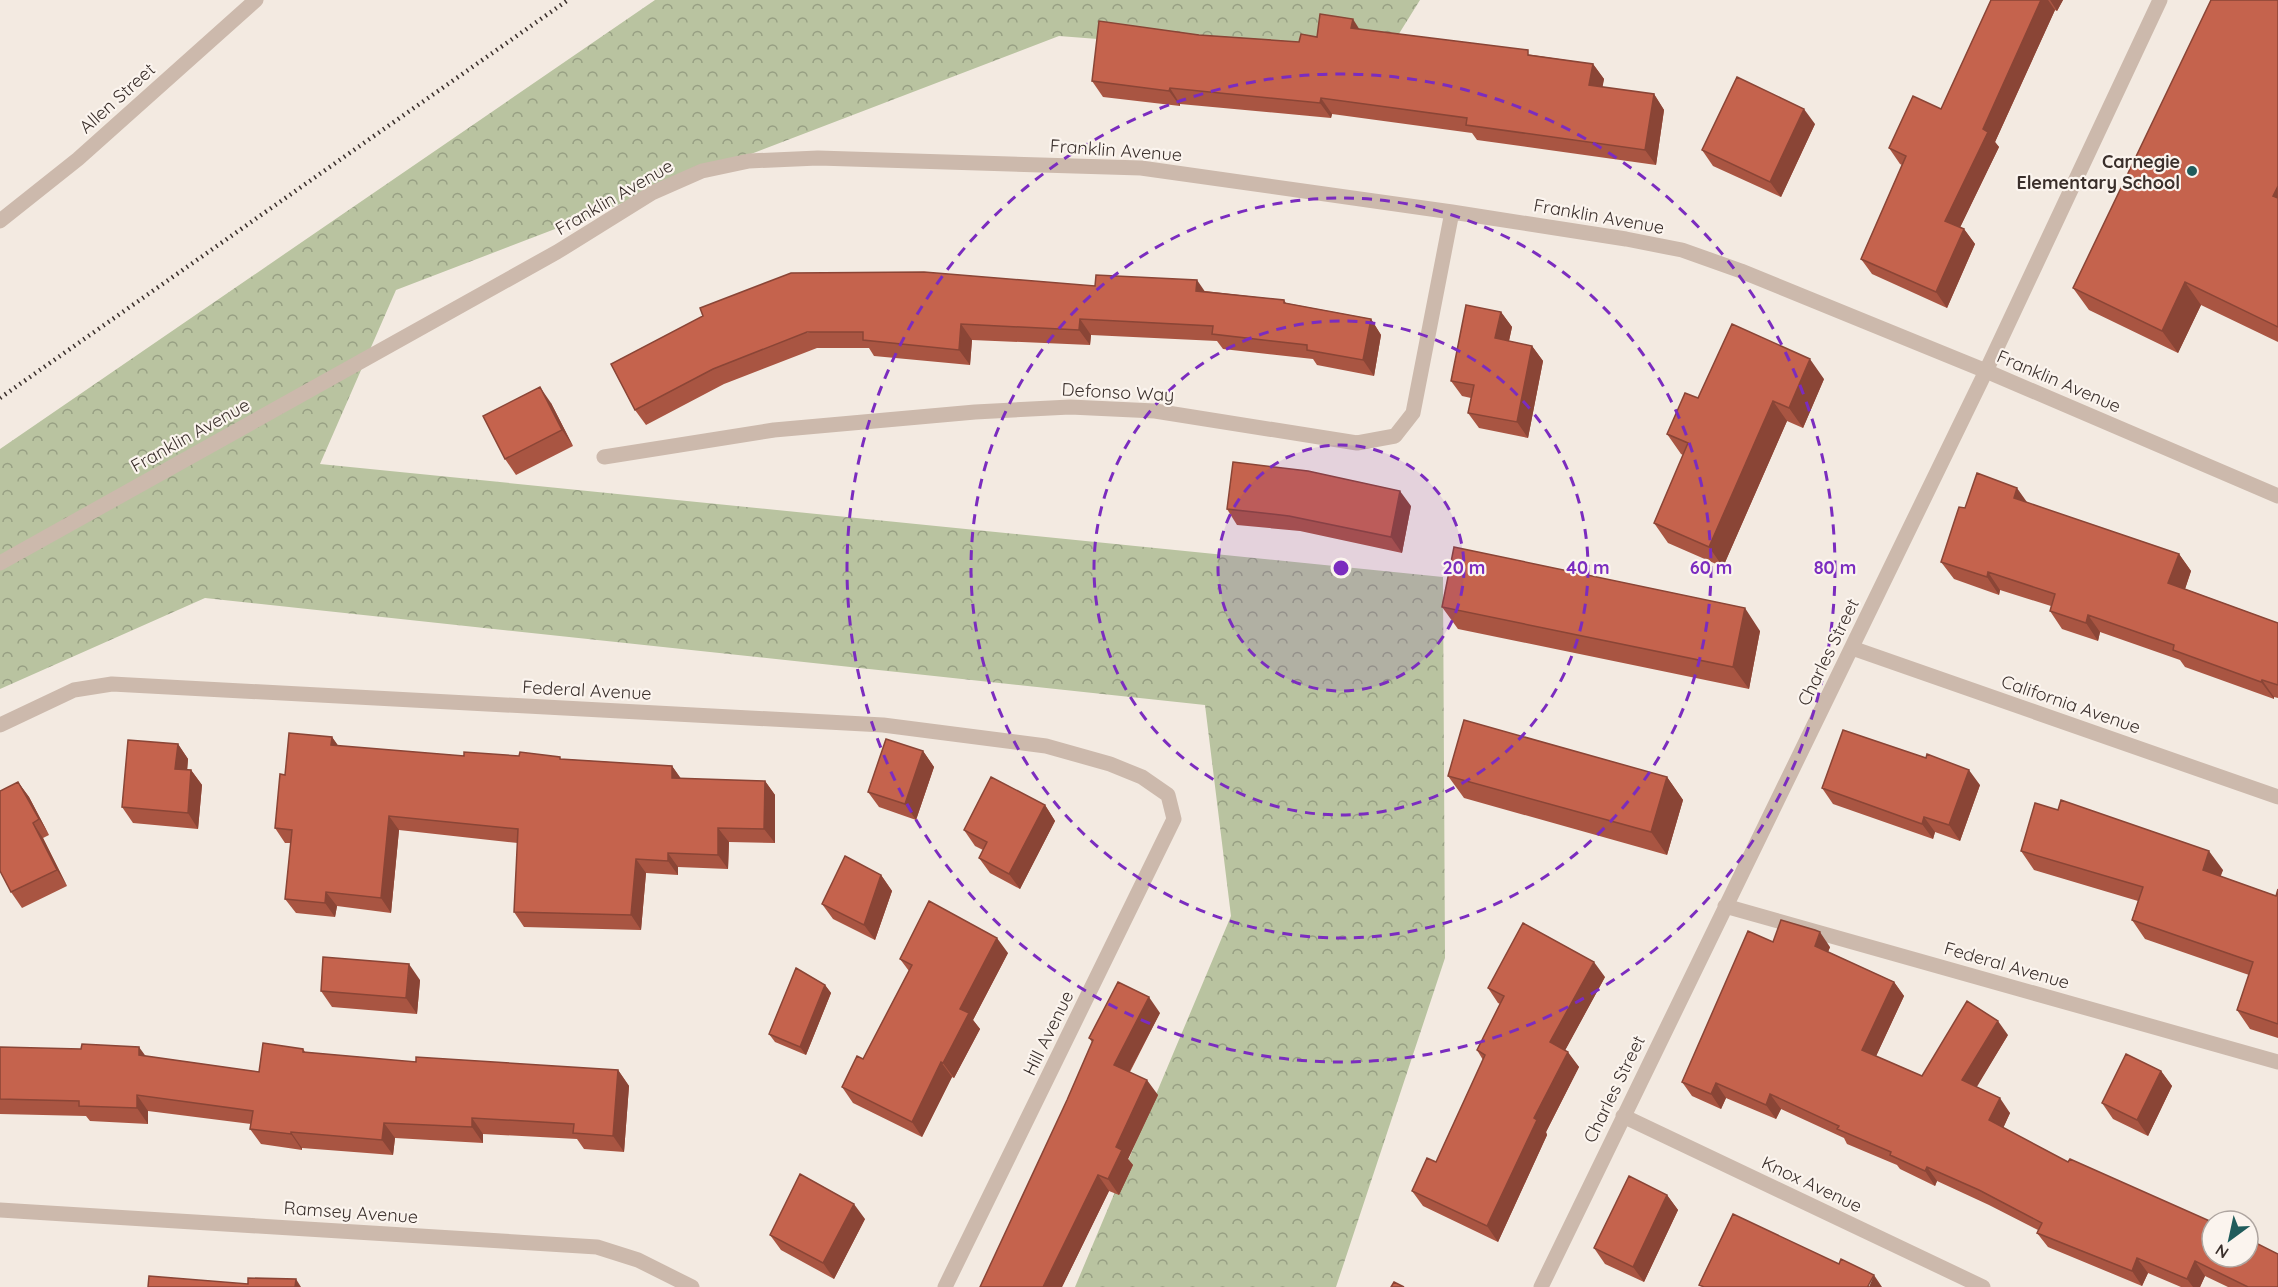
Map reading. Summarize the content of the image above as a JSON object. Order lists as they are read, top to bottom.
{
  "streets": {
    "street": [
      "Allen Street",
      "Franklin Avenue",
      "Defonso Way",
      "Charles Street",
      "Federal Avenue",
      "California Avenue",
      "Hill Avenue",
      "Knox Avenue",
      "Ramsey Avenue"
    ]
  },
  "crossings": [
    ["Franklin Avenue", "Defonso Way"],
    ["Franklin Avenue", "Charles Street"],
    ["Charles Street", "Federal Avenue"],
    ["Charles Street", "California Avenue"],
    ["Charles Street", "Knox Avenue"],
    ["Federal Avenue", "Hill Avenue"]
  ],
  "places": ["Carnegie Elementary School"],
  "north": "bottom left",
  "rings": [
    "20 m",
    "40 m",
    "60 m",
    "80 m"
  ]
}
